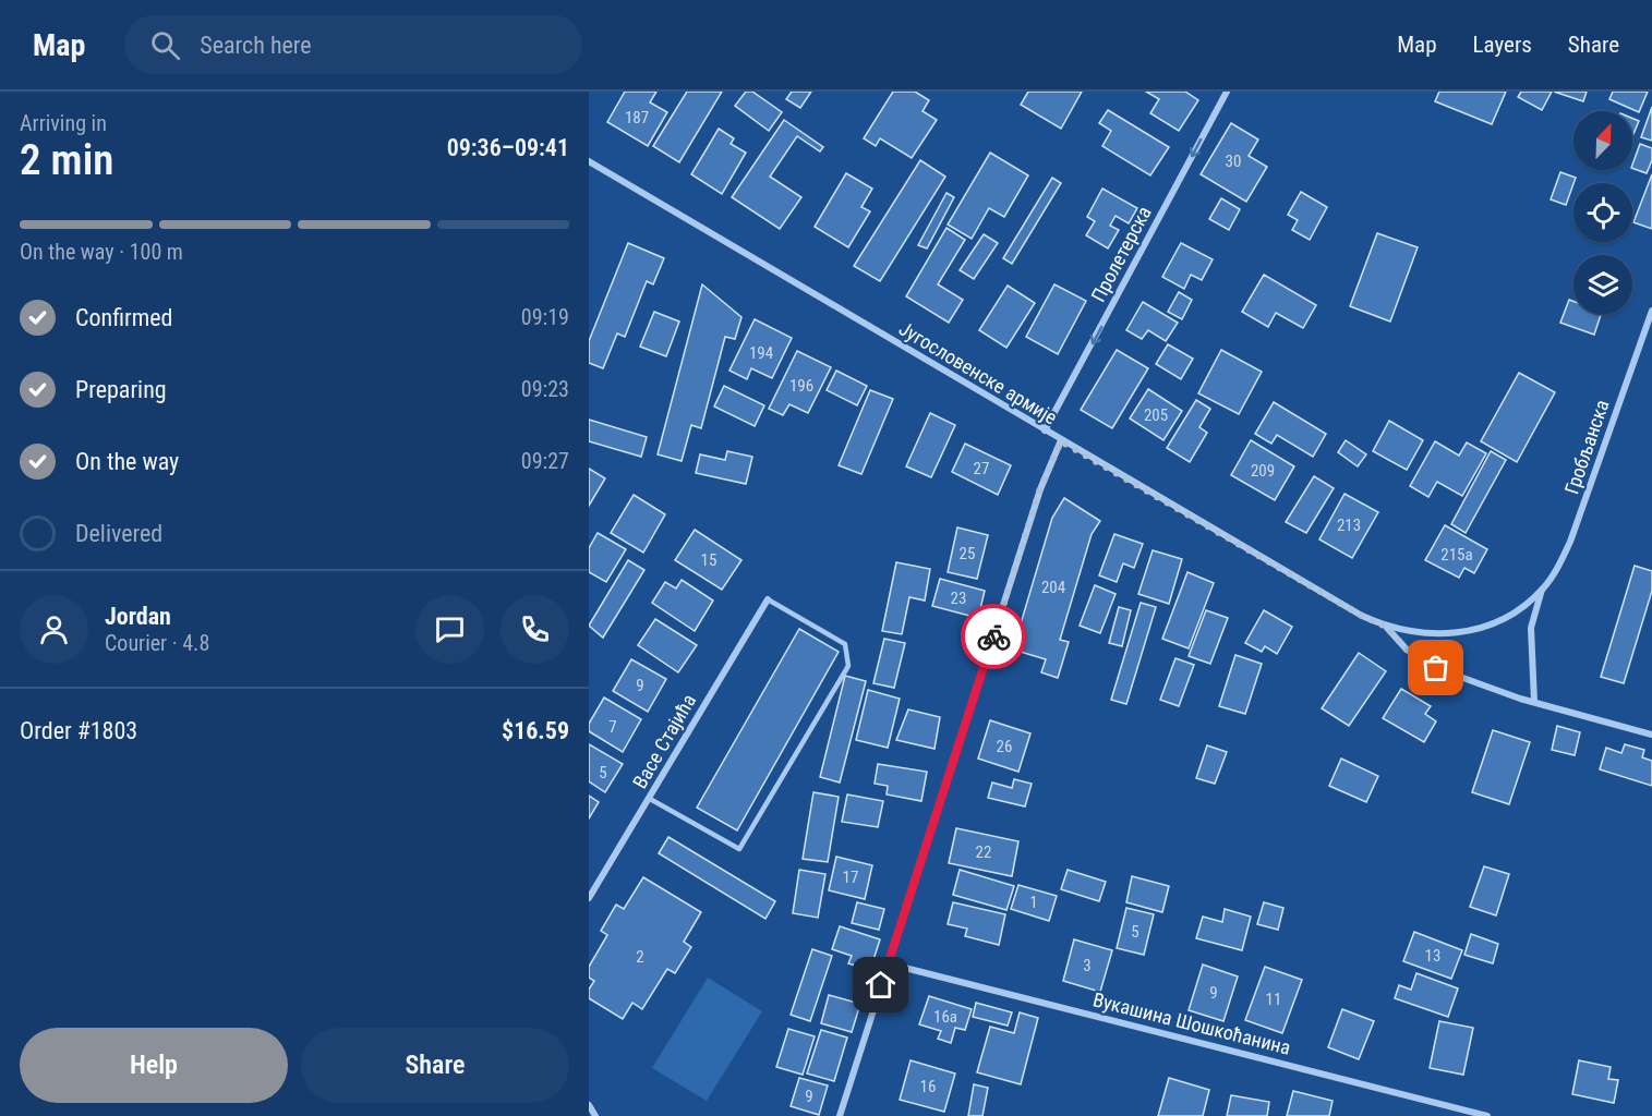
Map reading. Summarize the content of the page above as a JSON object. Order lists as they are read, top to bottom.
{
  "streets": {
    "street": [
      "Пролетерска",
      "Југословенске армије",
      "Гробљанска",
      "Васе Стајића",
      "Вукашина Шошкоћанина"
    ]
  },
  "crossings": [
    ["Пролетерска", "Југословенске армије"],
    ["Југословенске армије", "Гробљанска"]
  ],
  "one_way": ["Пролетерска"],
  "house_numbers": [
    "187",
    "30",
    "194",
    "196",
    "205",
    "27",
    "209",
    "213",
    "25",
    "215a",
    "15",
    "204",
    "23",
    "9",
    "7",
    "26",
    "5",
    "22",
    "17",
    "1",
    "5",
    "13",
    "2",
    "3",
    "9",
    "11",
    "16a",
    "16",
    "9"
  ],
  "north": "top right",
  "page": {
    "header": "Map",
    "search": "Search here",
    "nav": ["Map", "Layers", "Share"],
    "heading": ["2 min", "Arriving in", "09:36–09:41"],
    "panel": [
      "Jordan",
      "Courier · 4.8",
      "Order #1803",
      "$16.59"
    ],
    "bar": "On the way · 100 m",
    "list": [
      ["Confirmed", "09:19"],
      ["Preparing", "09:23"],
      ["On the way", "09:27"],
      "Delivered"
    ],
    "buttons": ["Help", "Share"]
  }
}
